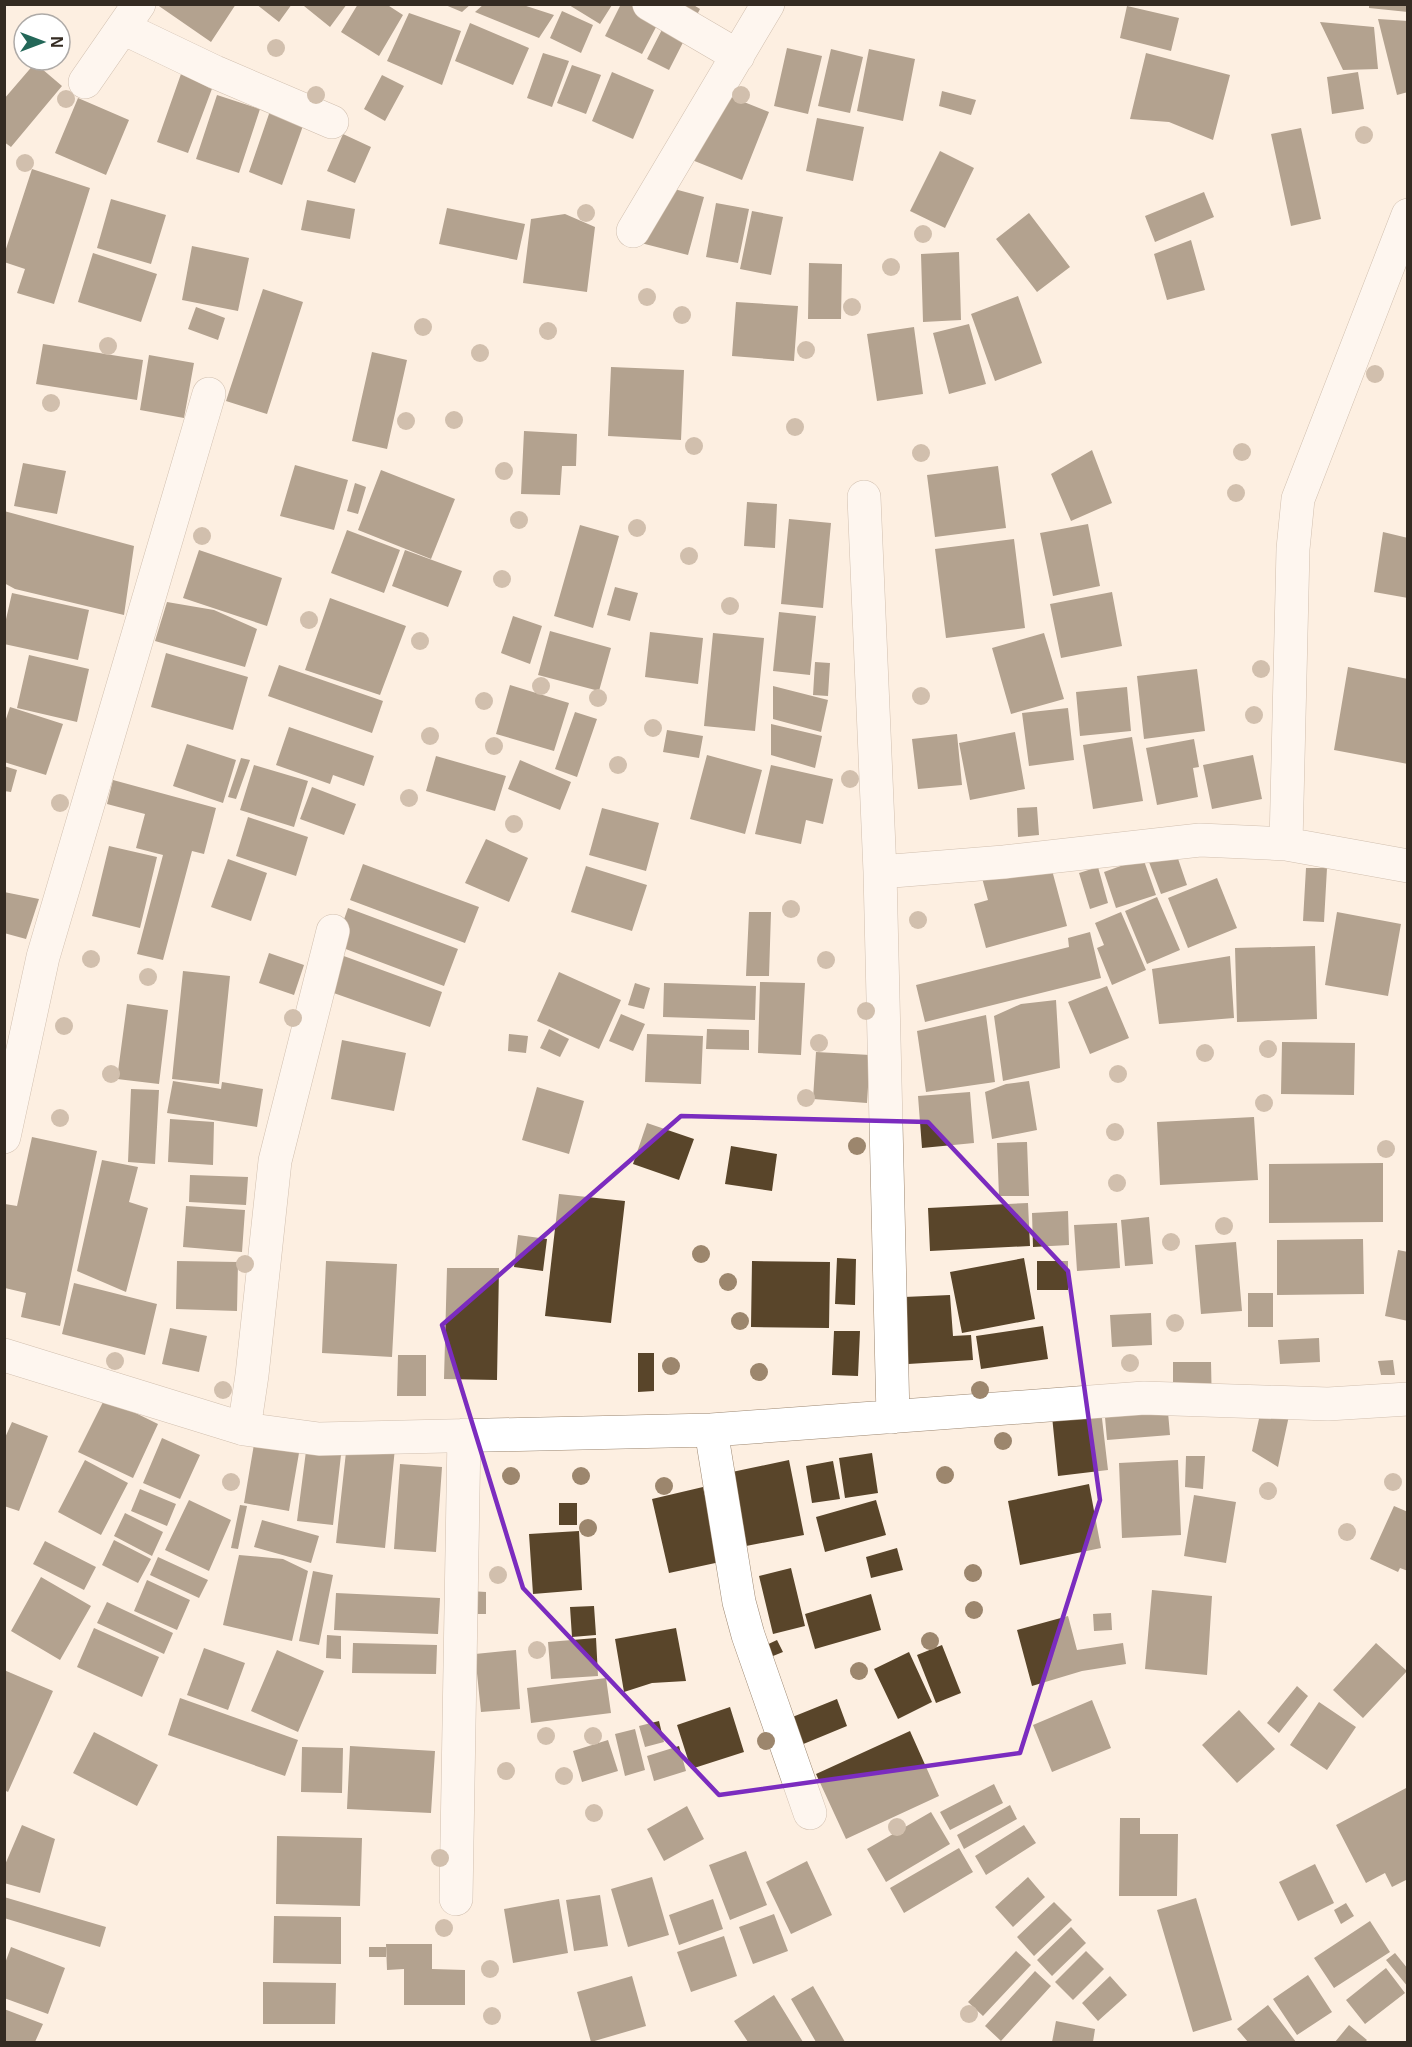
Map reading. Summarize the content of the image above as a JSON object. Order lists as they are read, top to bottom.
{
  "north": "right"
}
